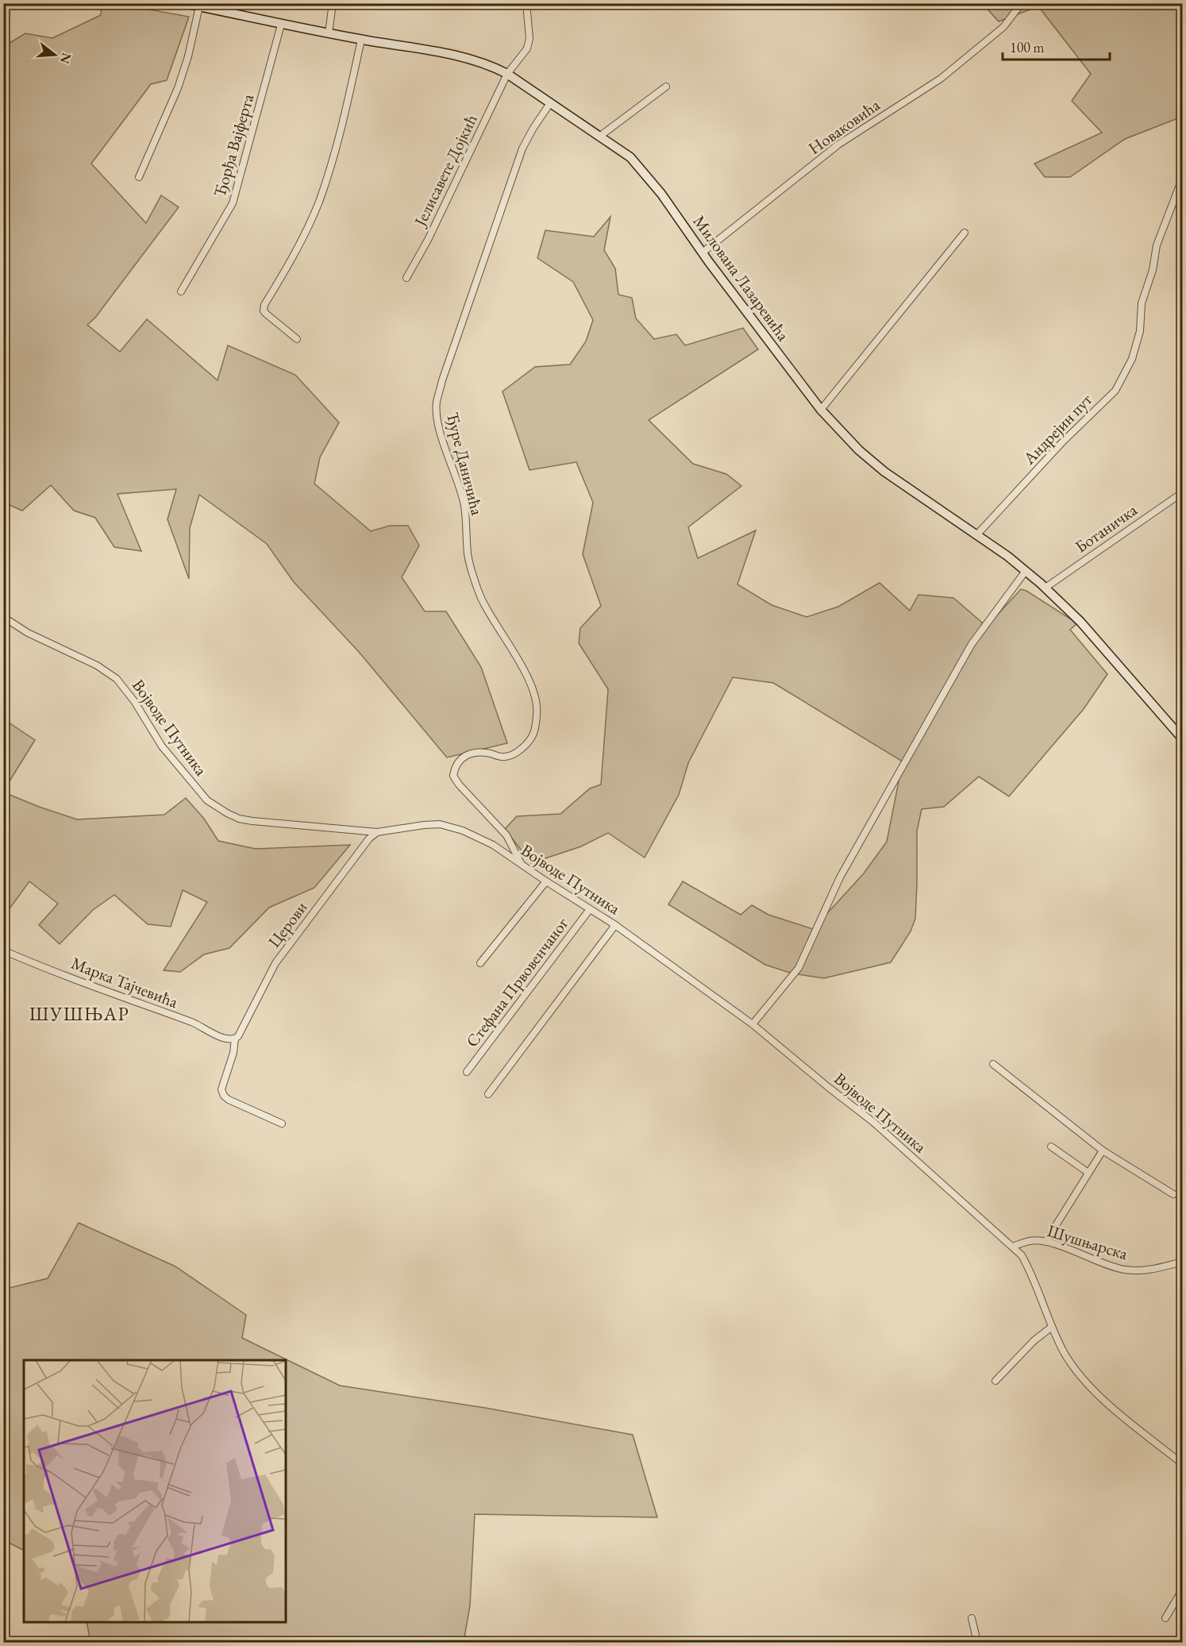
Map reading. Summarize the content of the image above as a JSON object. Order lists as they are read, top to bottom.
{
  "streets": {
    "street": [
      "Новаковића",
      "Ђорђа Вајферта",
      "Јелисавете Дојкић",
      "Милована Лазаревића",
      "Андрејин пут",
      "Ђуре Даничића",
      "Ботаничка",
      "Војводе Путника",
      "Церови",
      "Марка Тајчевића",
      "Стефана Првовенчаног",
      "Шушњарска"
    ]
  },
  "crossings": [
    ["Новаковића", "Милована Лазаревића"],
    ["Ђорђа Вајферта", "Милована Лазаревића"],
    ["Јелисавете Дојкић", "Милована Лазаревића"],
    ["Милована Лазаревића", "Андрејин пут"],
    ["Милована Лазаревића", "Ђуре Даничића"],
    ["Милована Лазаревића", "Ботаничка"],
    ["Ђуре Даничића", "Војводе Путника"],
    ["Војводе Путника", "Церови"],
    ["Војводе Путника", "Стефана Првовенчаног"],
    ["Војводе Путника", "Шушњарска"],
    ["Церови", "Марка Тајчевића"]
  ],
  "districts": ["ШУШЊАР"],
  "scale_bar": "100 m",
  "north": "right"
}
